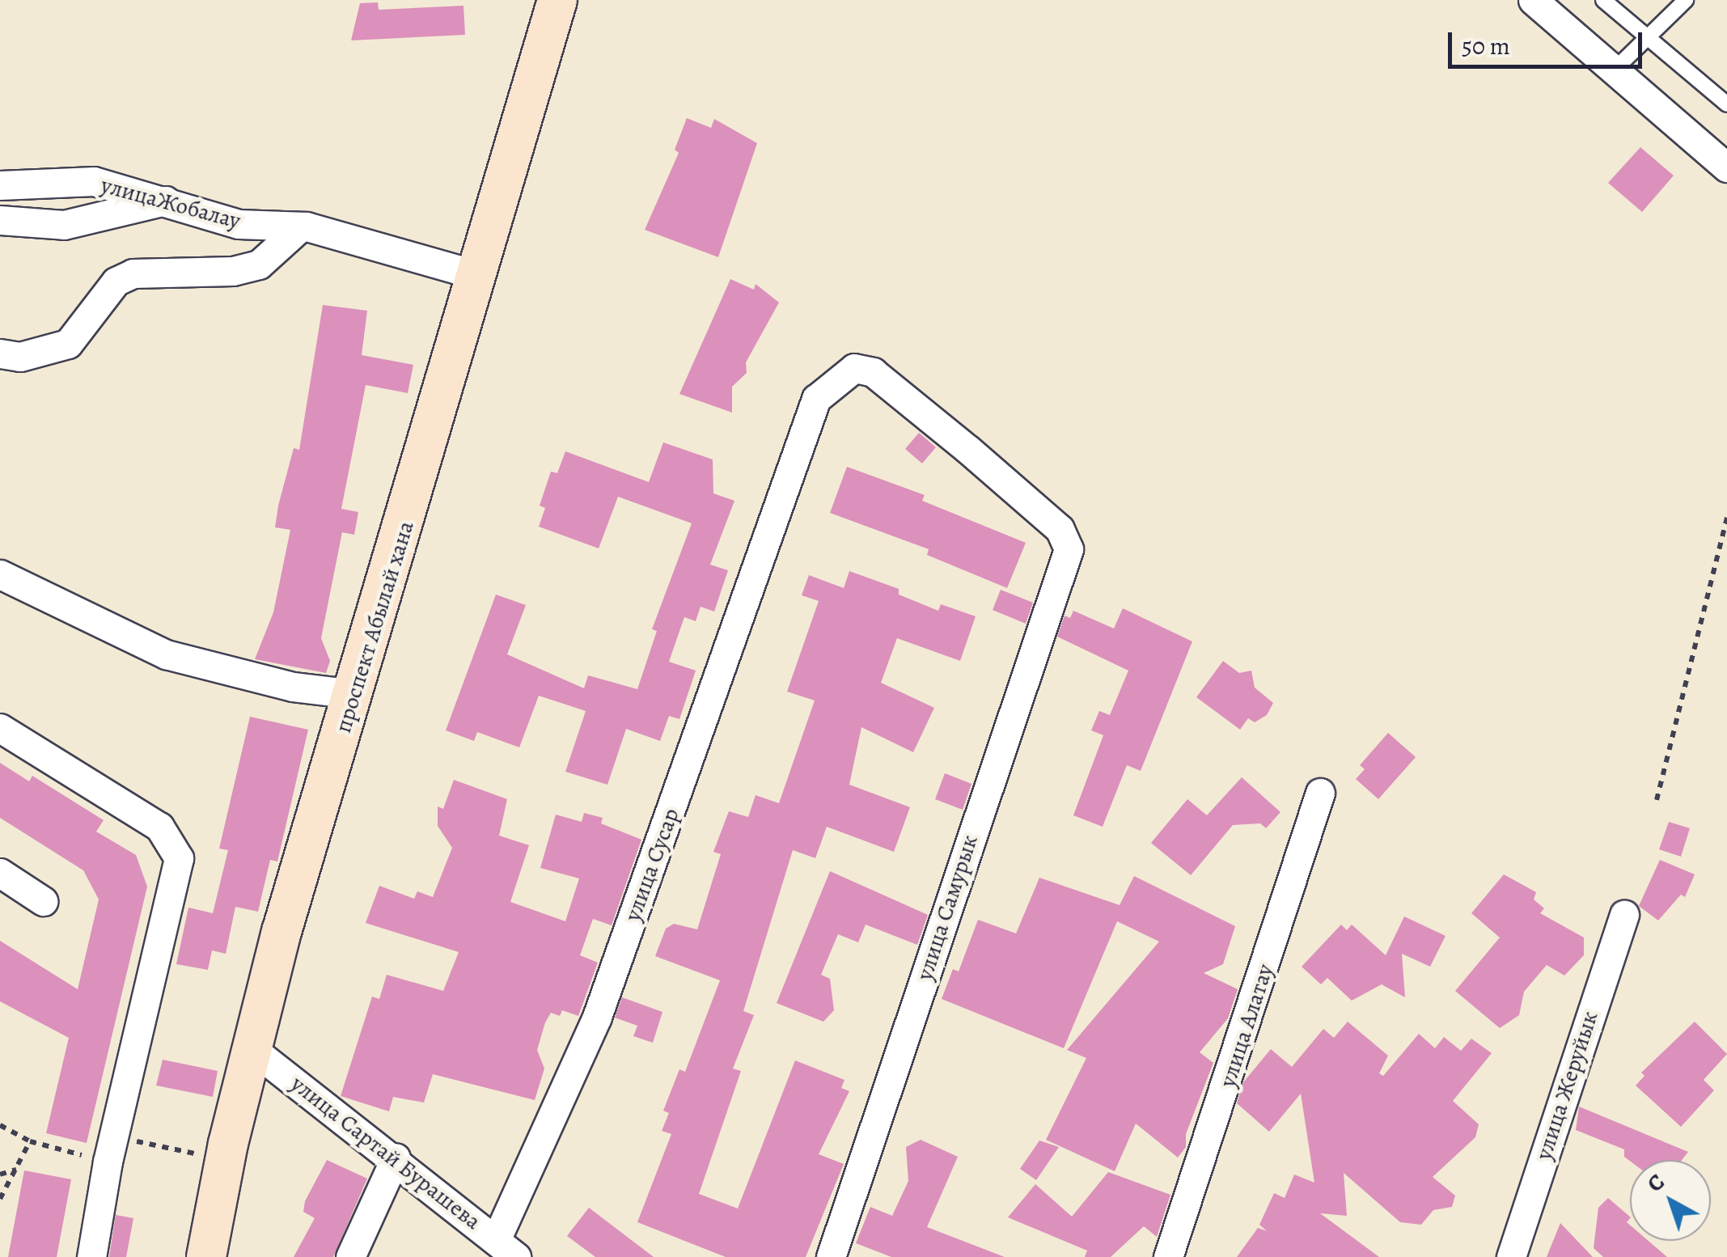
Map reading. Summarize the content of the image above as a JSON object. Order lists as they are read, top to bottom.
{
  "streets": {
    "main road": ["проспект Абылай хана"],
    "street": [
      "улицаЖобалау",
      "улица Сусар",
      "улица Самурык",
      "улица Алатау",
      "улица Жеруйык",
      "улица Сартай Бурашева"
    ]
  },
  "crossings": [
    ["улицаЖобалау", "проспект Абылай хана"],
    ["проспект Абылай хана", "улица Сартай Бурашева"],
    ["улица Сусар", "улица Самурык"],
    ["улица Сусар", "улица Сартай Бурашева"]
  ],
  "scale_bar": "50 m",
  "north": "top left"
}
